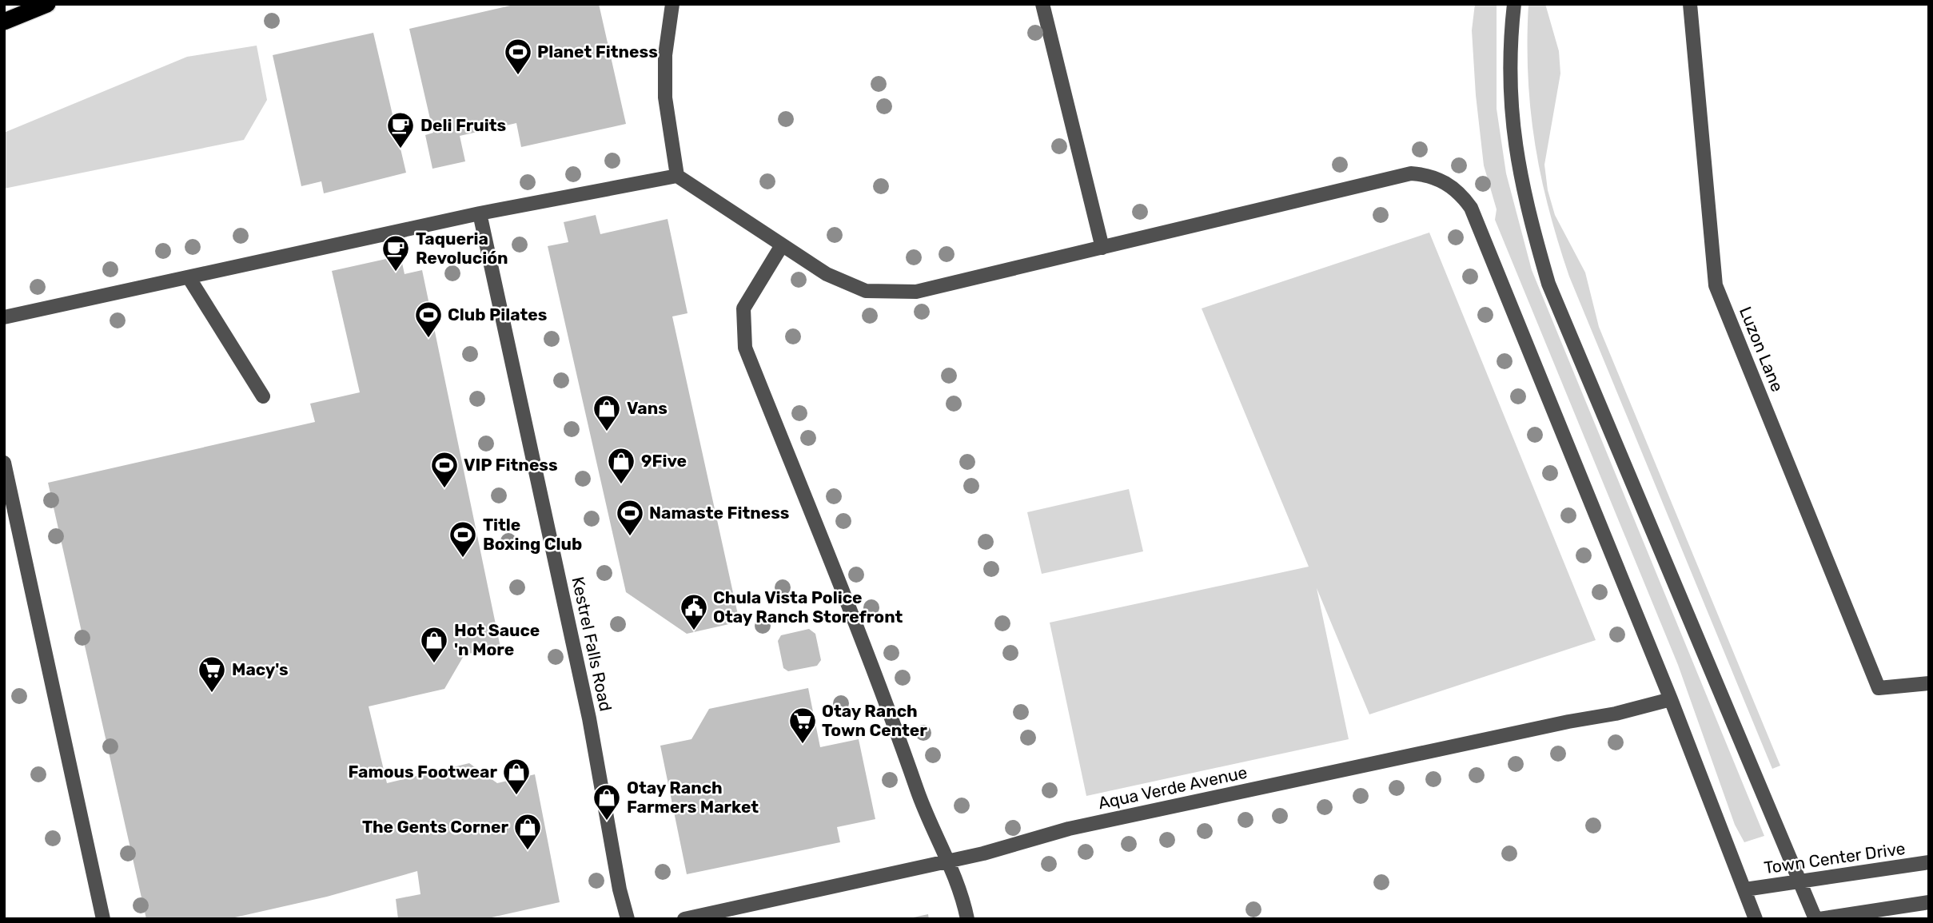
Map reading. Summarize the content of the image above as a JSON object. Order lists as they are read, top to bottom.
{
  "streets": {
    "street": [
      "Luzon Lane",
      "Kestrel Falls Road",
      "Aqua Verde Avenue",
      "Town Center Drive"
    ]
  },
  "places": {
    "sports": [
      "Planet Fitness",
      "Club Pilates",
      "VIP Fitness",
      "Namaste Fitness",
      "Title Boxing Club"
    ],
    "cafe": ["Deli Fruits", "Taqueria Revolución"],
    "shop": [
      "Vans",
      "9Five",
      "Hot Sauce 'n More",
      "Famous Footwear",
      "Otay Ranch Farmers Market",
      "The Gents Corner"
    ],
    "public building": ["Chula Vista Police Otay Ranch Storefront"],
    "supermarket": ["Macy's", "Otay Ranch Town Center"]
  }
}
